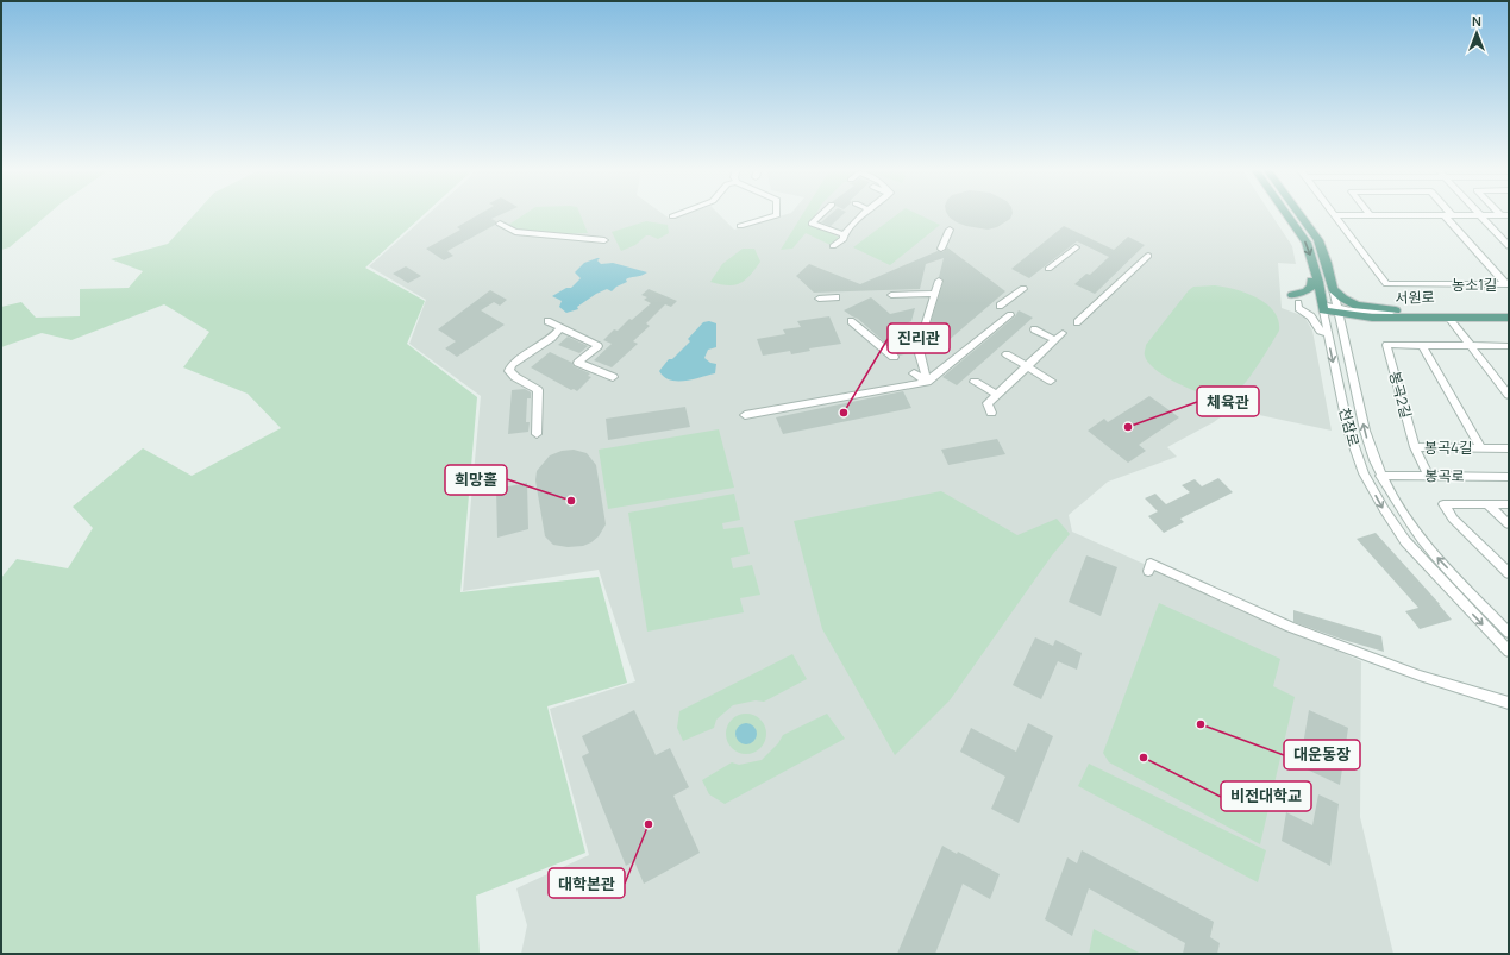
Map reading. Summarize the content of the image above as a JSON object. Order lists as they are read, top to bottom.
{
  "streets": {
    "main road": ["서원로", "천잠로"],
    "street": [
      "농소1길",
      "봉곡2길",
      "봉곡4길",
      "봉곡로"
    ]
  },
  "crossings": [
    ["서원로", "천잠로"],
    ["봉곡2길", "봉곡4길"],
    ["봉곡2길", "봉곡로"],
    ["천잠로", "봉곡로"]
  ],
  "places": [
    "진리관",
    "체육관",
    "희망홀",
    "대운동장",
    "비전대학교",
    "대학본관"
  ],
  "north": "top"
}
